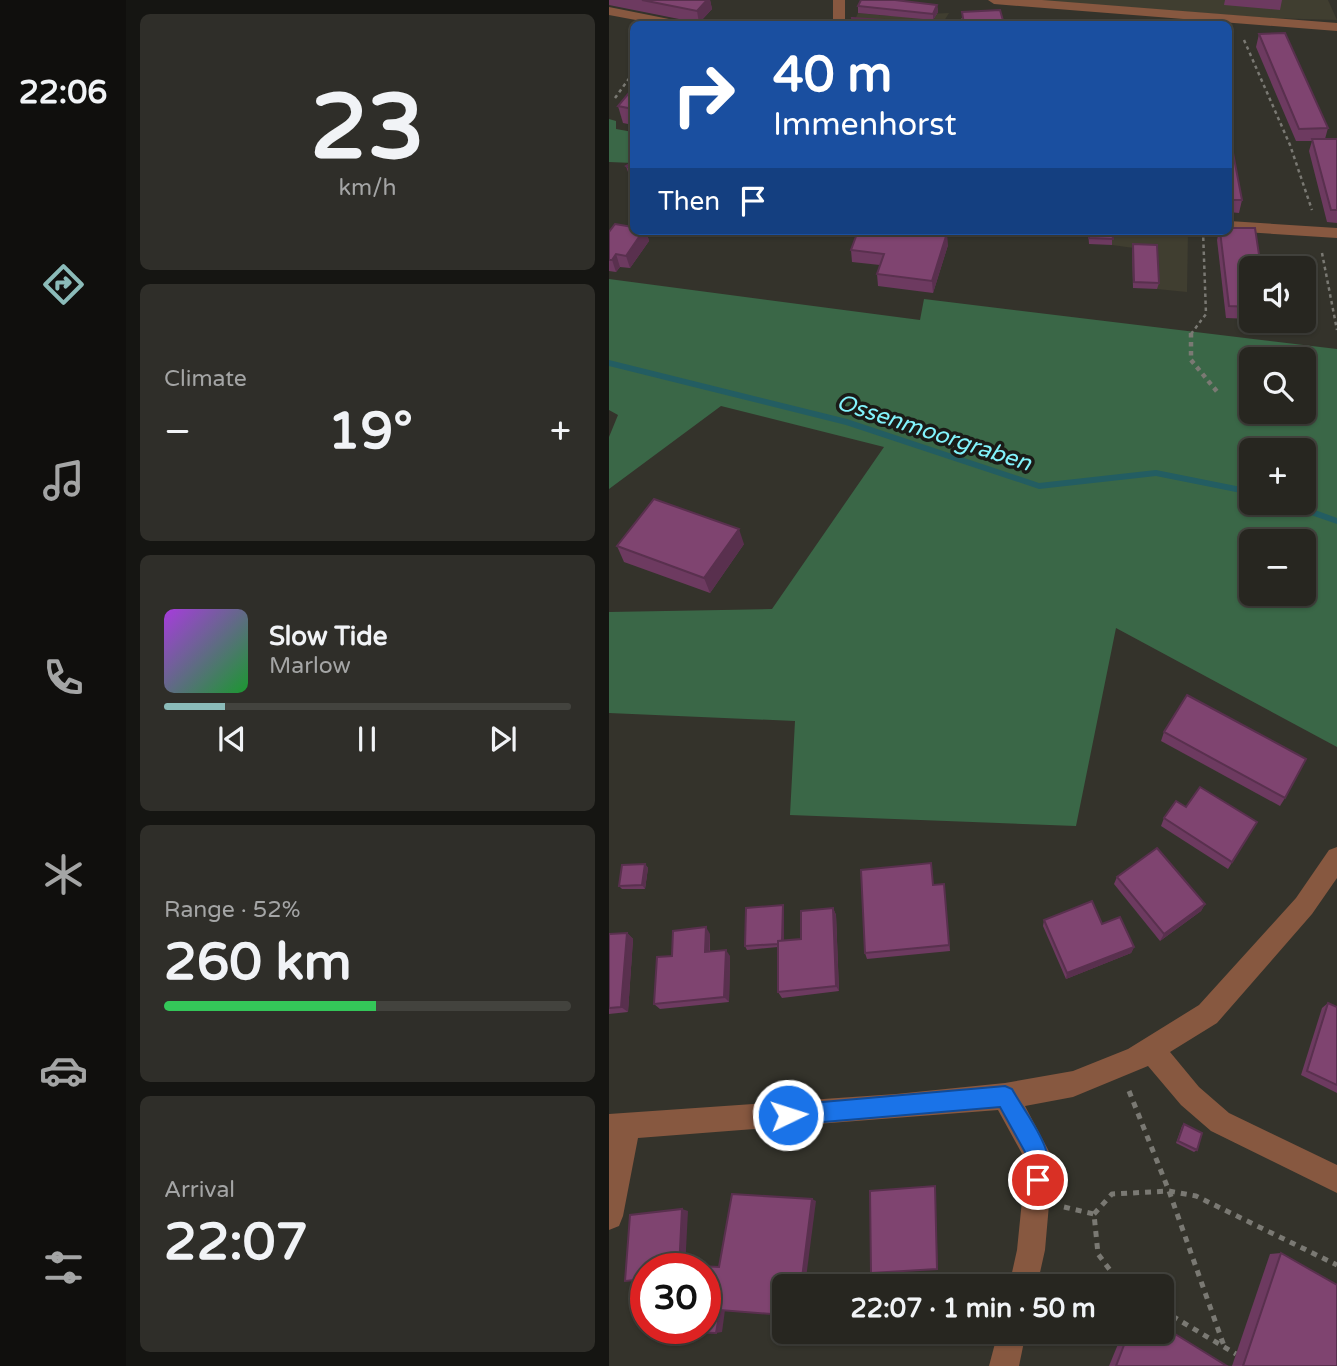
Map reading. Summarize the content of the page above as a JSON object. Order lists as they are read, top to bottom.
{
  "water": ["Ossenmoorgraben"],
  "page": {
    "tabs": "22:06",
    "tile": [
      ["23", "km/h"],
      "Climate",
      ["Range · 52%", "260 km"],
      ["Arrival", "22:07"]
    ],
    "turn": ["40 m", "Immenhorst"],
    "then": "Then",
    "map_buttons": ["+", "−"],
    "heat": ["−", "19°", "+"],
    "song": ["Slow Tide", "Marlow"],
    "limit": "30",
    "trip": "22:07 · 1 min · 50 m"
  }
}
